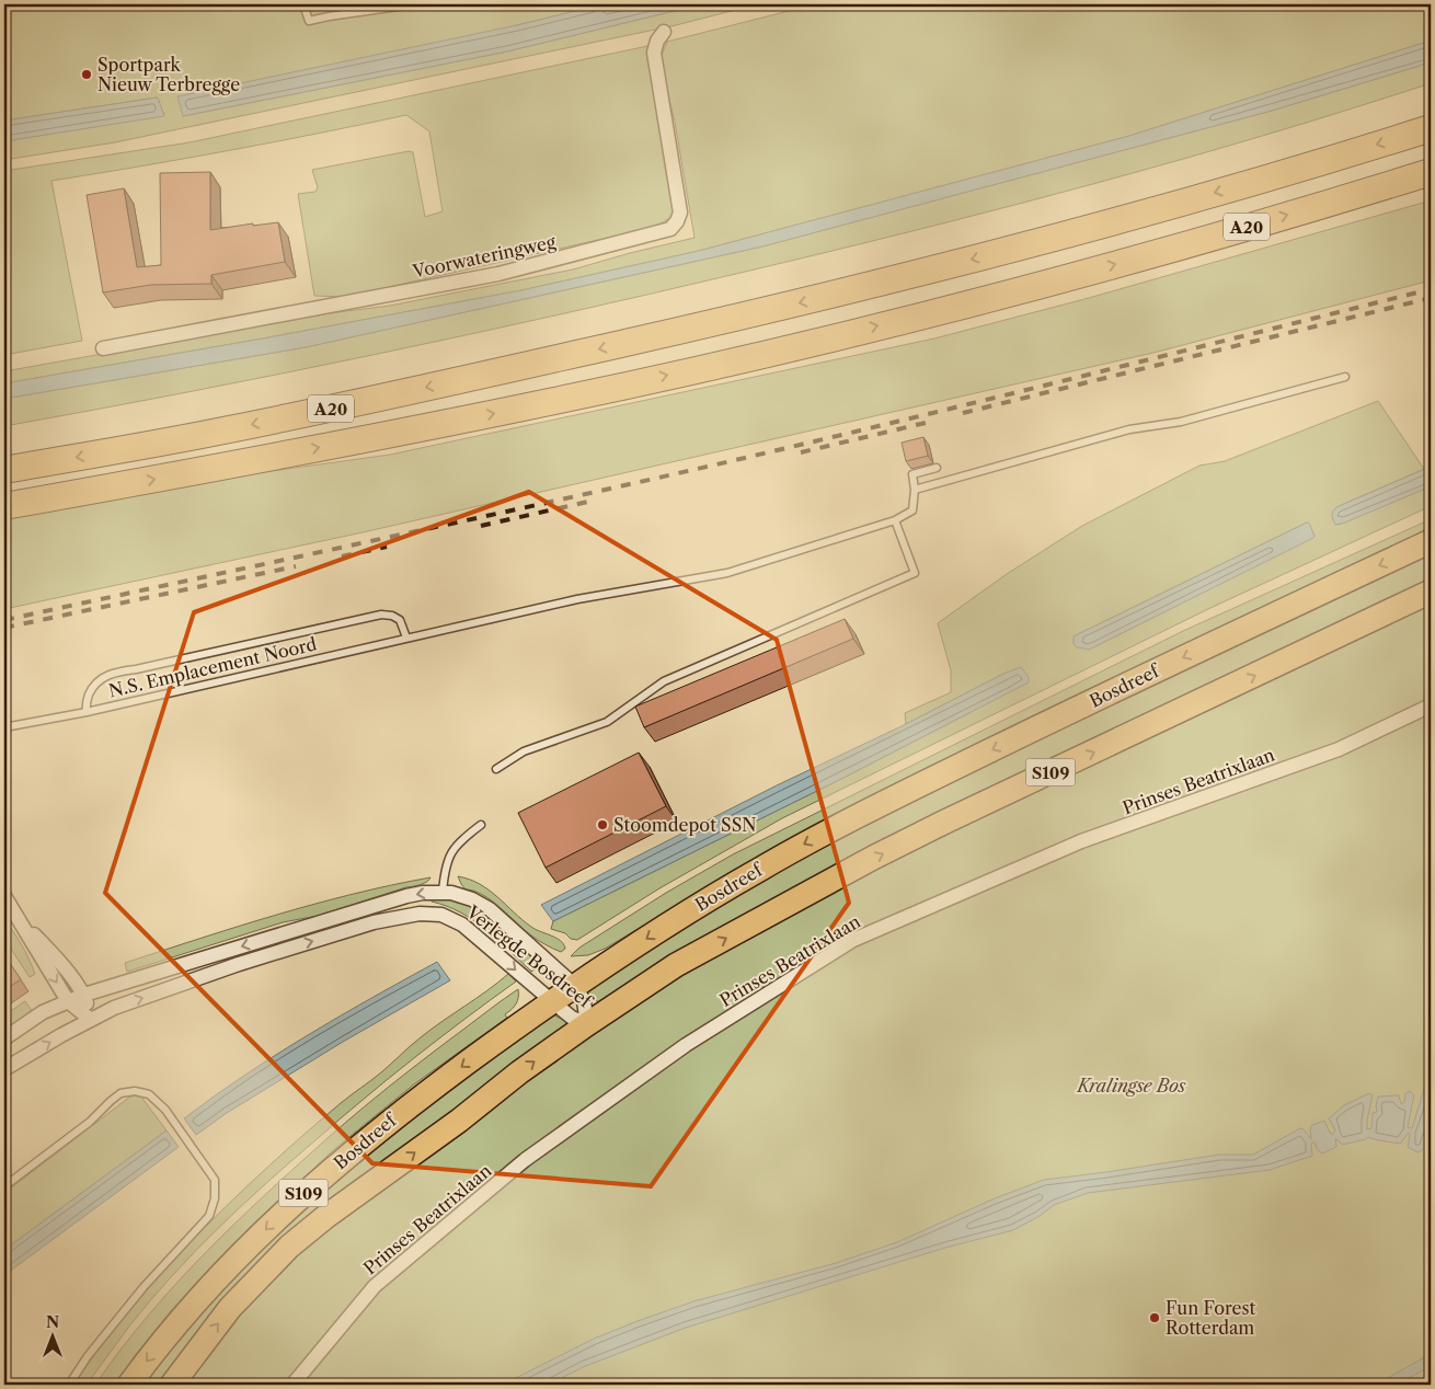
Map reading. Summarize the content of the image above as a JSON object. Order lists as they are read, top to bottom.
{
  "streets": {
    "highway": ["A20", "Bosdreef", "S109"],
    "street": ["Voorwateringweg", "Prinses Beatrixlaan", "Verlegde Bosdreef"],
    "lane": ["N.S. Emplacement Noord"]
  },
  "crossings": [
    ["Bosdreef", "Verlegde Bosdreef"]
  ],
  "parks": ["Kralingse Bos"],
  "places": ["Sportpark Nieuw Terbregge", "Stoomdepot SSN", "Fun Forest Rotterdam"],
  "north": "top"
}
